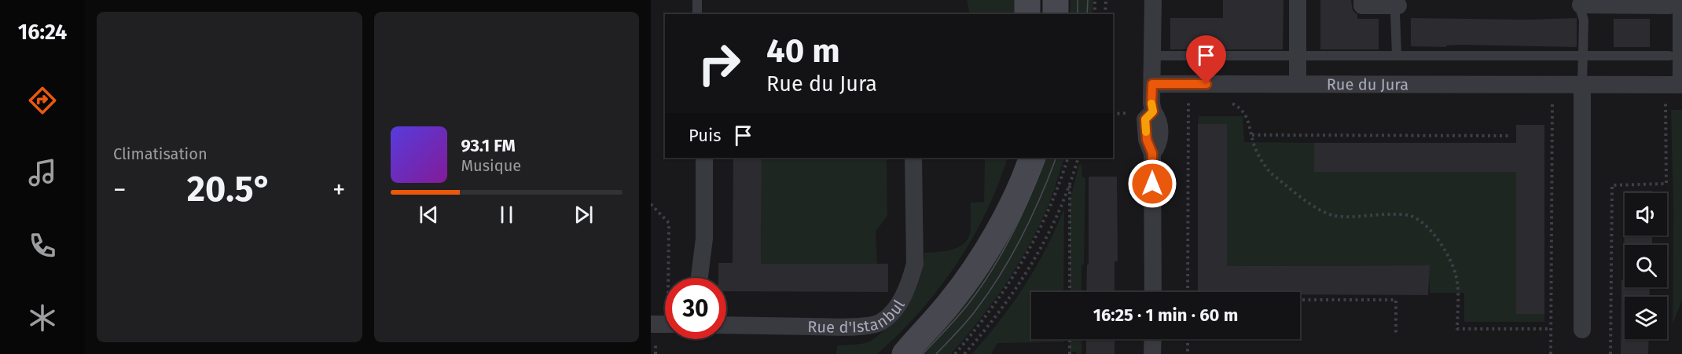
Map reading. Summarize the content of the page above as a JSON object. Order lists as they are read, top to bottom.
{
  "streets": {
    "street": ["Rue du Jura", "Rue d'Istanbul"]
  },
  "page": {
    "tabs": "16:24",
    "tile": "Climatisation",
    "turn": ["40 m", "Rue du Jura"],
    "then": "Puis",
    "song": ["93.1 FM", "Musique"],
    "heat": ["−", "20.5°", "+"],
    "limit": "30",
    "trip": "16:25 · 1 min · 60 m"
  }
}
